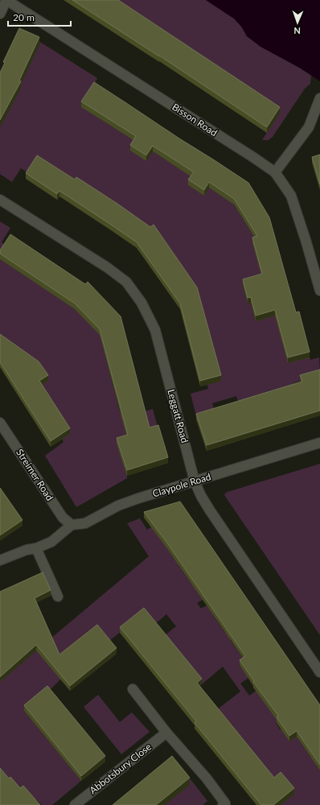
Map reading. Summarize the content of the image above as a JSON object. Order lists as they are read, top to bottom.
{
  "streets": {
    "street": [
      "Bisson Road",
      "Leggatt Road",
      "Streimer Road",
      "Claypole Road",
      "Abbotsbury Close"
    ]
  },
  "crossings": [
    ["Leggatt Road", "Claypole Road"],
    ["Streimer Road", "Claypole Road"]
  ],
  "scale_bar": "20 m",
  "north": "bottom"
}
